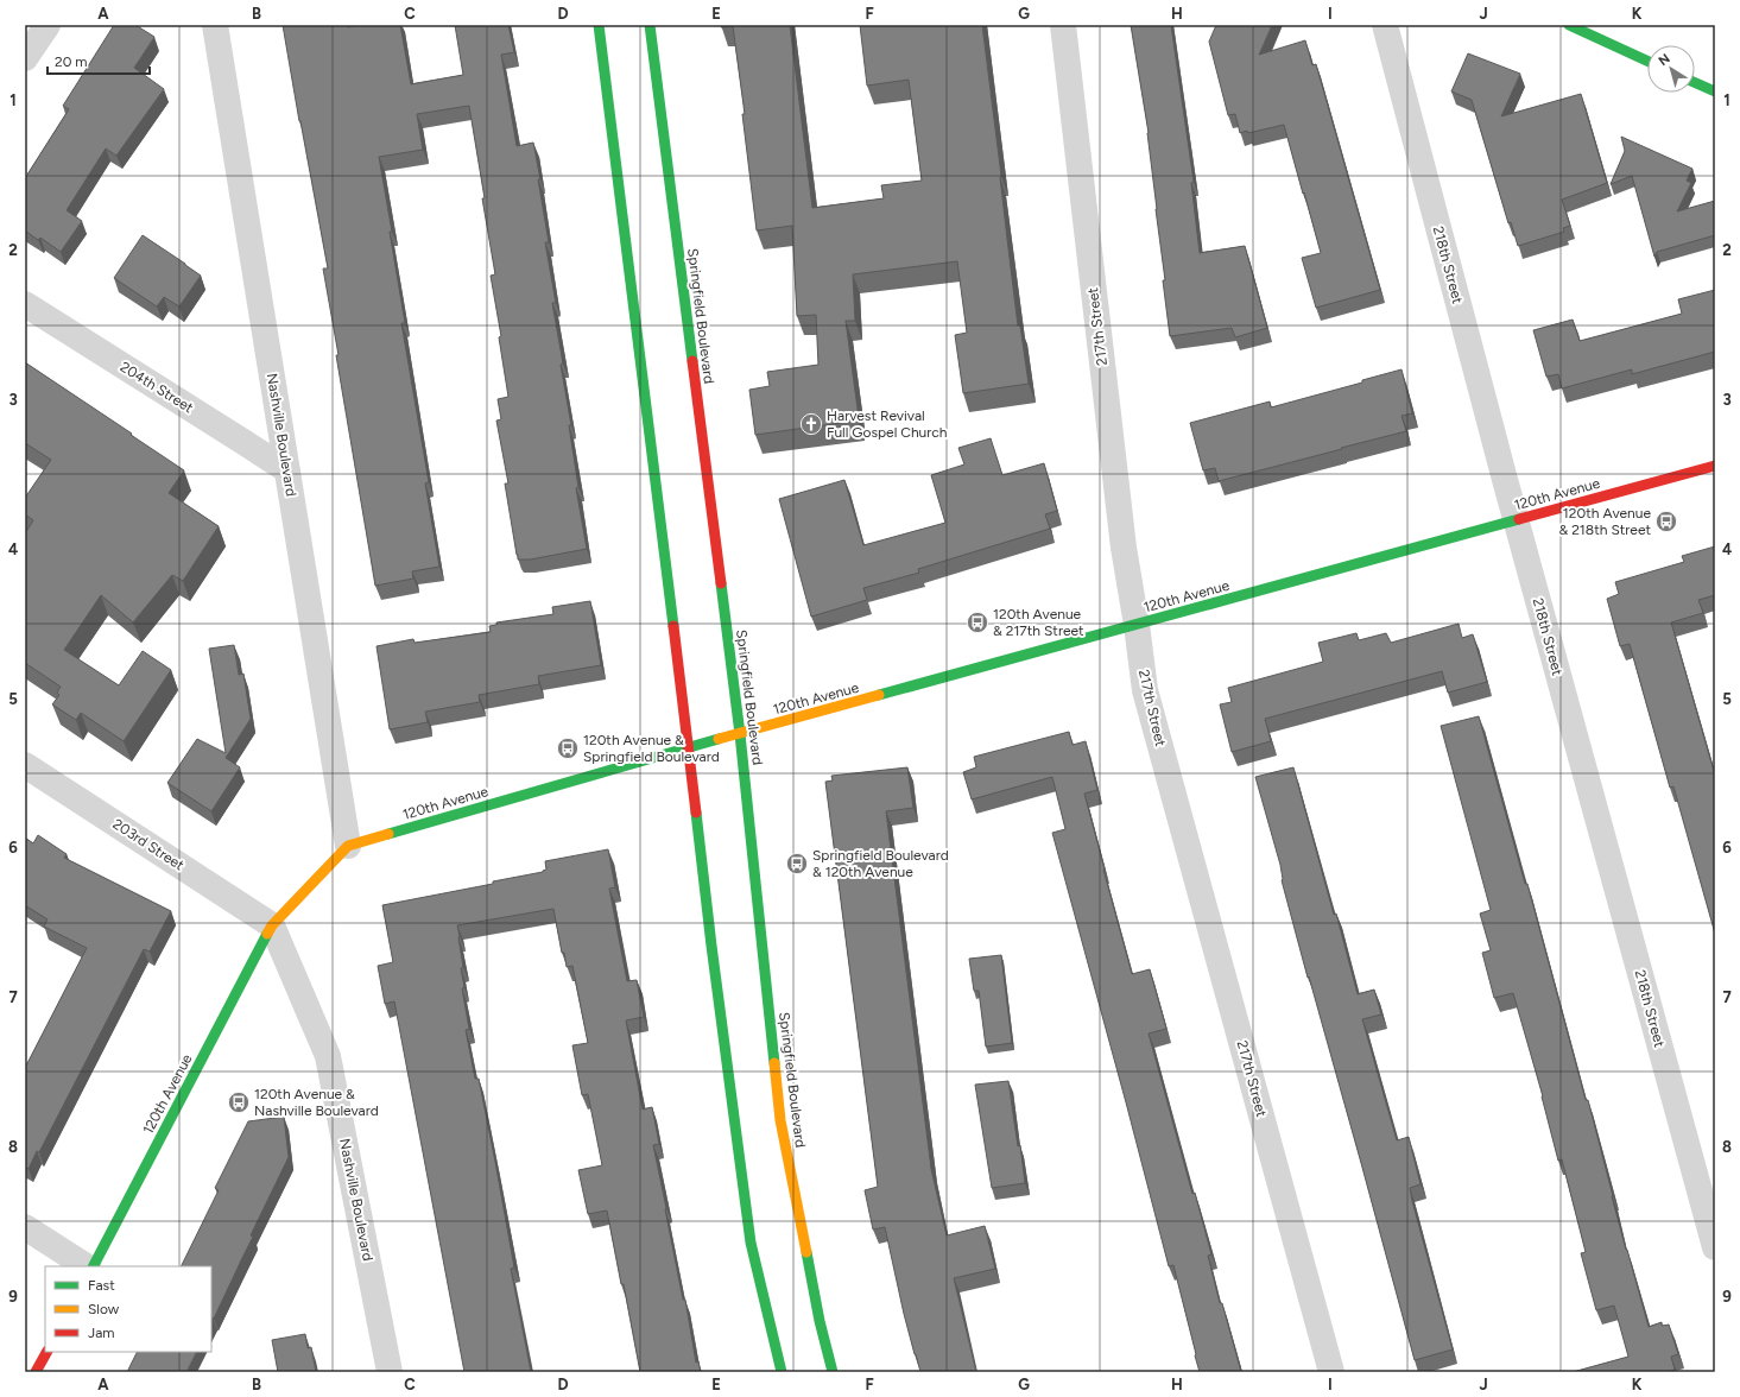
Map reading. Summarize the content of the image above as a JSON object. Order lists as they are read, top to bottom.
{
  "streets": {
    "main road": ["Springfield Boulevard", "120th Avenue"],
    "street": [
      "218th Street",
      "217th Street",
      "204th Street",
      "Nashville Boulevard",
      "203rd Street"
    ]
  },
  "crossings": [
    ["218th Street", "120th Avenue"],
    ["Springfield Boulevard", "120th Avenue"],
    ["217th Street", "120th Avenue"],
    ["204th Street", "Nashville Boulevard"],
    ["Nashville Boulevard", "120th Avenue"],
    ["Nashville Boulevard", "203rd Street"],
    ["120th Avenue", "203rd Street"]
  ],
  "places": {
    "church": ["Harvest Revival Full Gospel Church"],
    "bus stop": [
      "120th Avenue & 218th Street",
      "120th Avenue & 217th Street",
      "120th Avenue & Springfield Boulevard",
      "Springfield Boulevard & 120th Avenue",
      "120th Avenue & Nashville Boulevard"
    ]
  },
  "legend": ["Fast", "Slow", "Jam"],
  "scale_bar": "20 m",
  "north": "top left",
  "grid": {
    "columns": [
      "A",
      "B",
      "C",
      "D",
      "E",
      "F",
      "G",
      "H",
      "I",
      "J",
      "K"
    ],
    "rows": [
      "1",
      "2",
      "3",
      "4",
      "5",
      "6",
      "7",
      "8",
      "9"
    ]
  }
}
